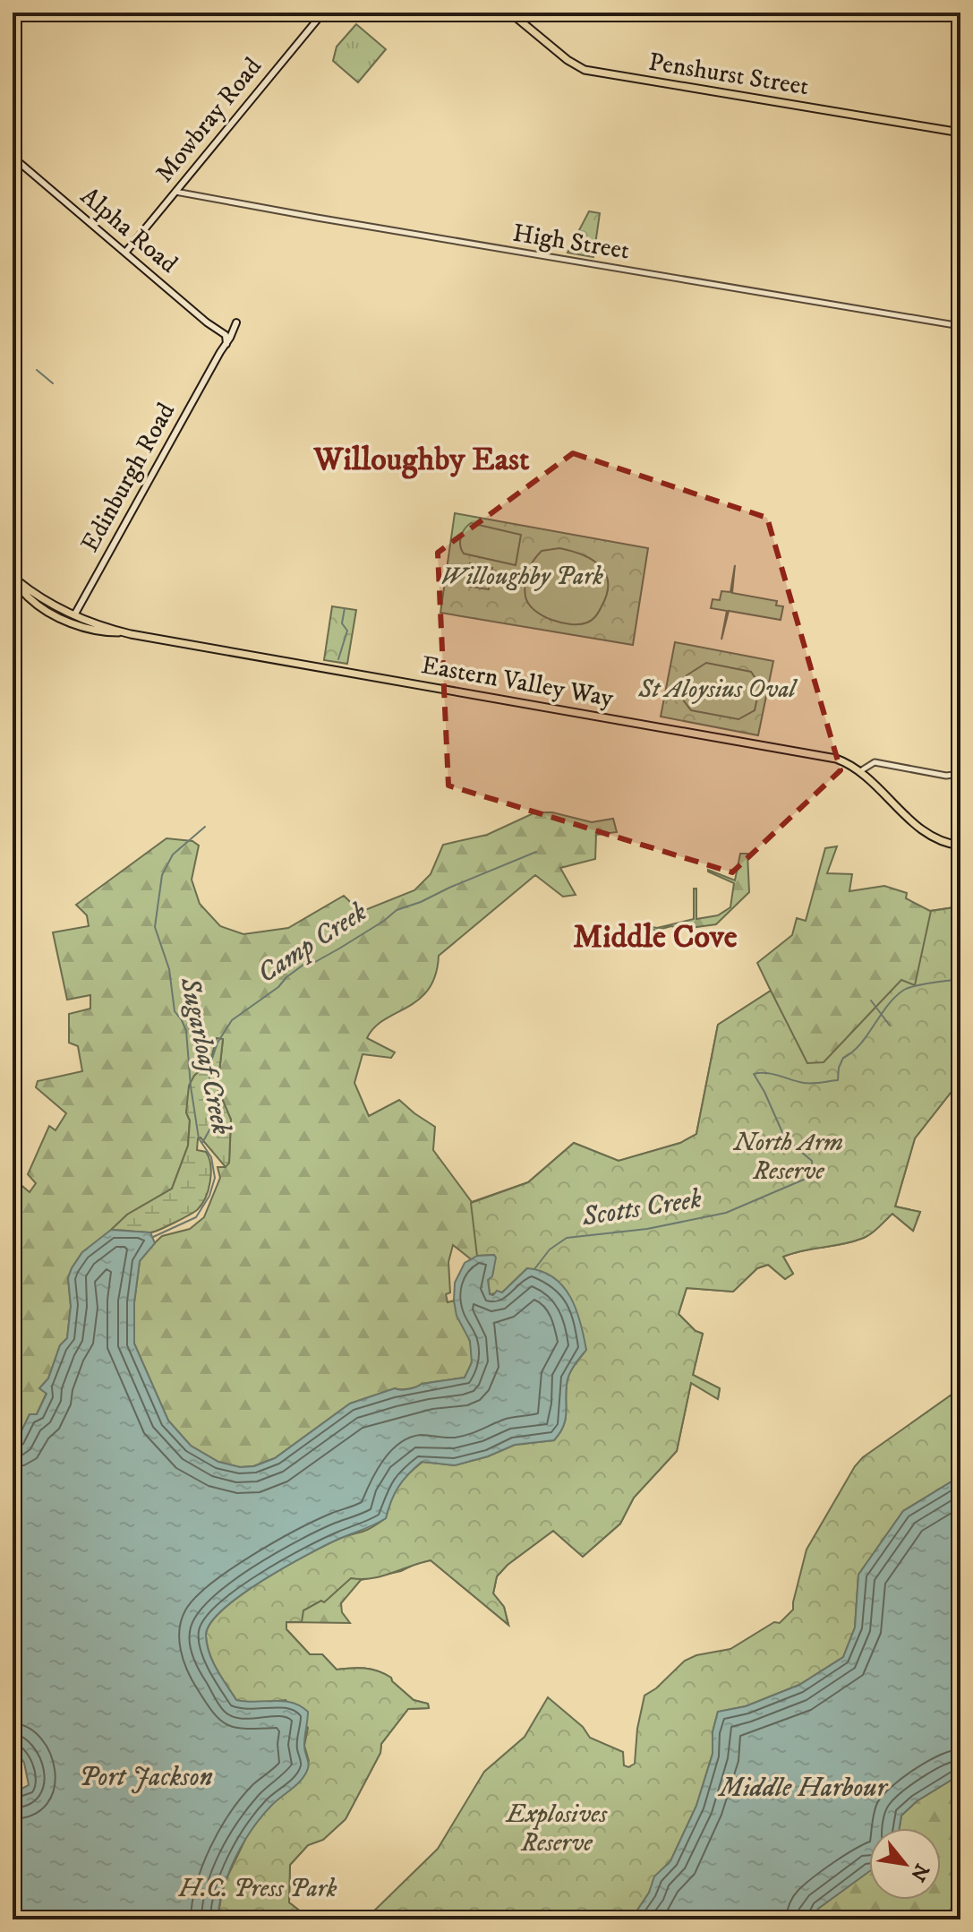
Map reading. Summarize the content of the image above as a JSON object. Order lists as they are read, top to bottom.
{
  "streets": {
    "main road": [
      "Penshurst Street",
      "Mowbray Road",
      "Alpha Road",
      "Edinburgh Road",
      "Eastern Valley Way"
    ],
    "street": ["High Street"]
  },
  "crossings": [
    ["Mowbray Road", "Alpha Road"],
    ["Mowbray Road", "High Street"],
    ["Alpha Road", "Edinburgh Road"],
    ["Edinburgh Road", "Eastern Valley Way"]
  ],
  "districts": ["Willoughby East", "Middle Cove"],
  "water": [
    "Camp Creek",
    "Sugarloaf Creek",
    "Scotts Creek",
    "Port Jackson",
    "Middle Harbour"
  ],
  "parks": [
    "Willoughby Park",
    "St Aloysius Oval",
    "North Arm Reserve",
    "Explosives Reserve",
    "H.C. Press Park"
  ],
  "north": "bottom right"
}
